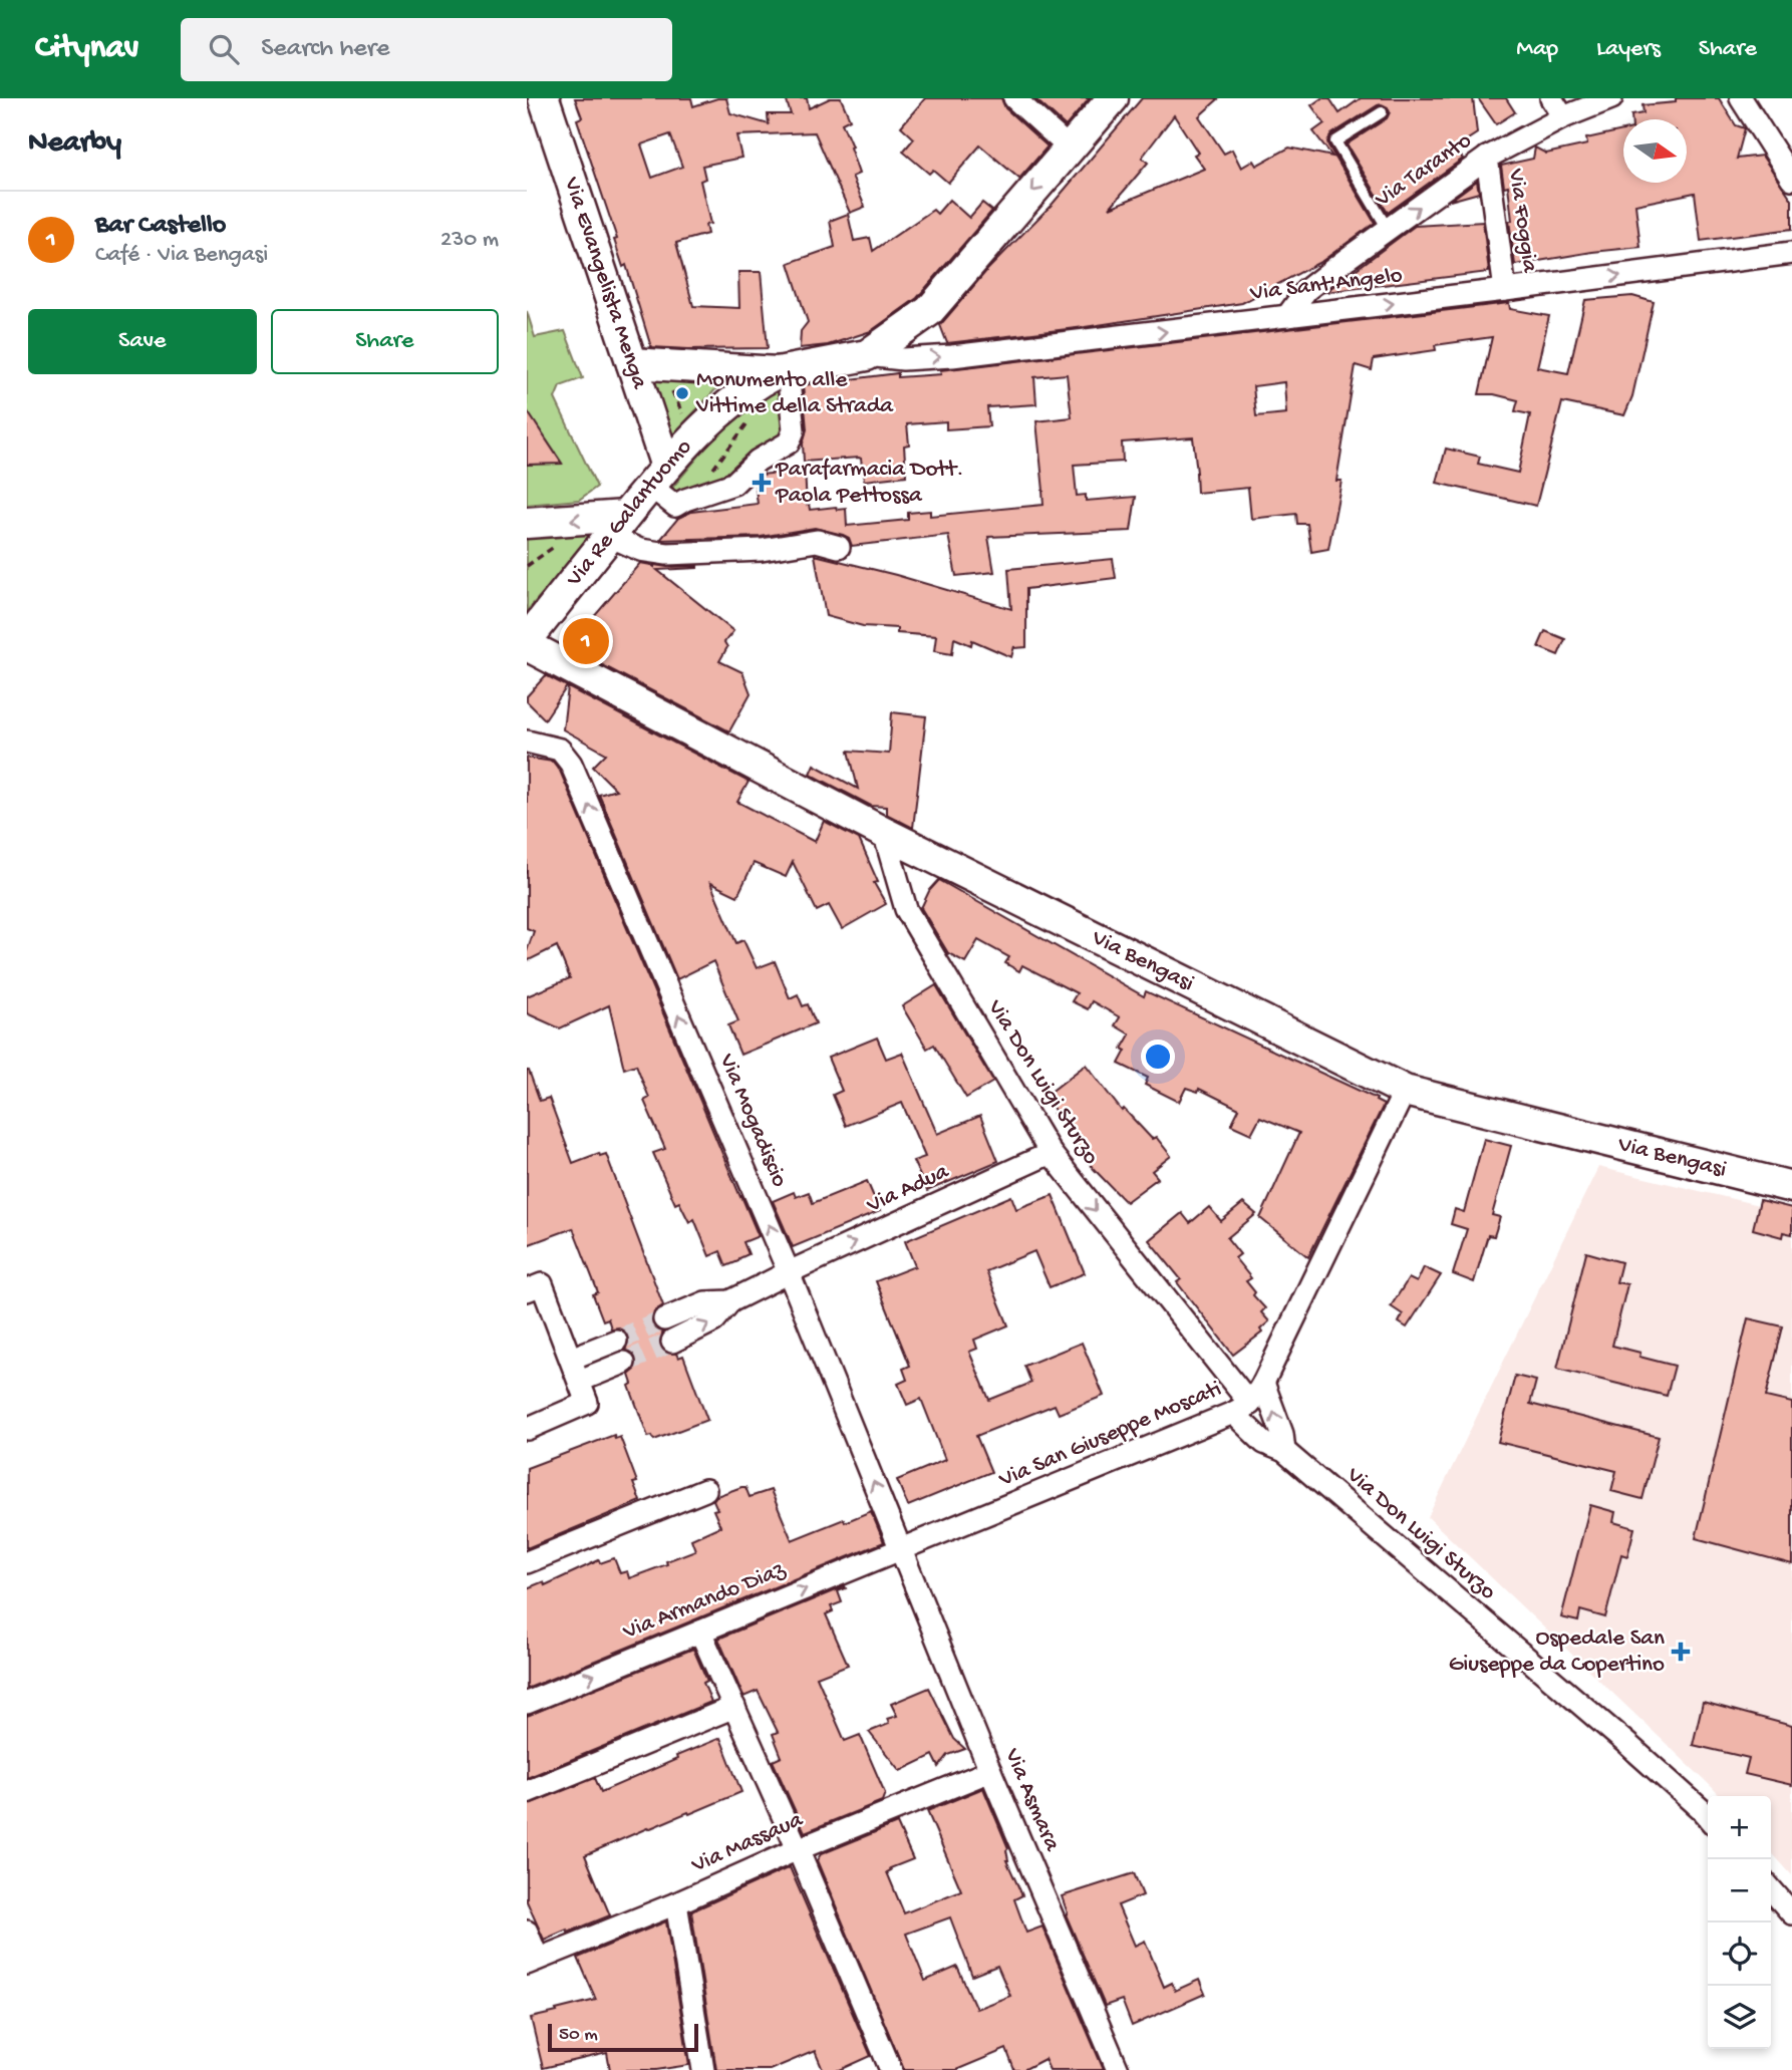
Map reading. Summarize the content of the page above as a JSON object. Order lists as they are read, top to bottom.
{
  "streets": {
    "street": [
      "Via Taranto",
      "Via Foggia",
      "Via Evangelista Menga",
      "Via Sant'Angelo",
      "Via Re Galantuomo",
      "Via Bengasi",
      "Via Don Luigi Sturzo",
      "Via Mogadiscio",
      "Via Adua",
      "Via San Giuseppe Moscati",
      "Via Armando Diaz",
      "Via Asmara",
      "Via Massaua"
    ]
  },
  "crossings": [
    ["Via Taranto", "Via Foggia"],
    ["Via Taranto", "Via Sant'Angelo"],
    ["Via Foggia", "Via Sant'Angelo"],
    ["Via Evangelista Menga", "Via Re Galantuomo"],
    ["Via Re Galantuomo", "Via Bengasi"],
    ["Via Bengasi", "Via Don Luigi Sturzo"],
    ["Via Bengasi", "Via San Giuseppe Moscati"],
    ["Via Don Luigi Sturzo", "Via Adua"],
    ["Via Don Luigi Sturzo", "Via San Giuseppe Moscati"],
    ["Via Mogadiscio", "Via Adua"],
    ["Via Mogadiscio", "Via San Giuseppe Moscati"],
    ["Via Mogadiscio", "Via Armando Diaz"],
    ["Via Mogadiscio", "Via Asmara"],
    ["Via San Giuseppe Moscati", "Via Armando Diaz"],
    ["Via San Giuseppe Moscati", "Via Asmara"],
    ["Via Armando Diaz", "Via Asmara"],
    ["Via Asmara", "Via Massaua"]
  ],
  "one_way": ["Via Sant'Angelo", "Via Mogadiscio", "Via Adua"],
  "places": {
    "other": ["Monumento alle Vittime della Strada"],
    "health": ["Parafarmacia Dott. Paola Pettossa", "Ospedale San Giuseppe da Copertino"]
  },
  "scale_bar": "50 m",
  "north": "right",
  "page": {
    "header": "Citynav",
    "search": "Search here",
    "nav": ["Map", "Layers", "Share"],
    "heading": "Nearby",
    "list": [
      {
        "mark": "1",
        "name": "Bar Castello",
        "note": "Café · Via Bengasi",
        "value": "230 m"
      }
    ],
    "buttons": ["Save", "Share"],
    "pins": "1",
    "map_buttons": ["+", "−"],
    "scale": "50 m"
  }
}
